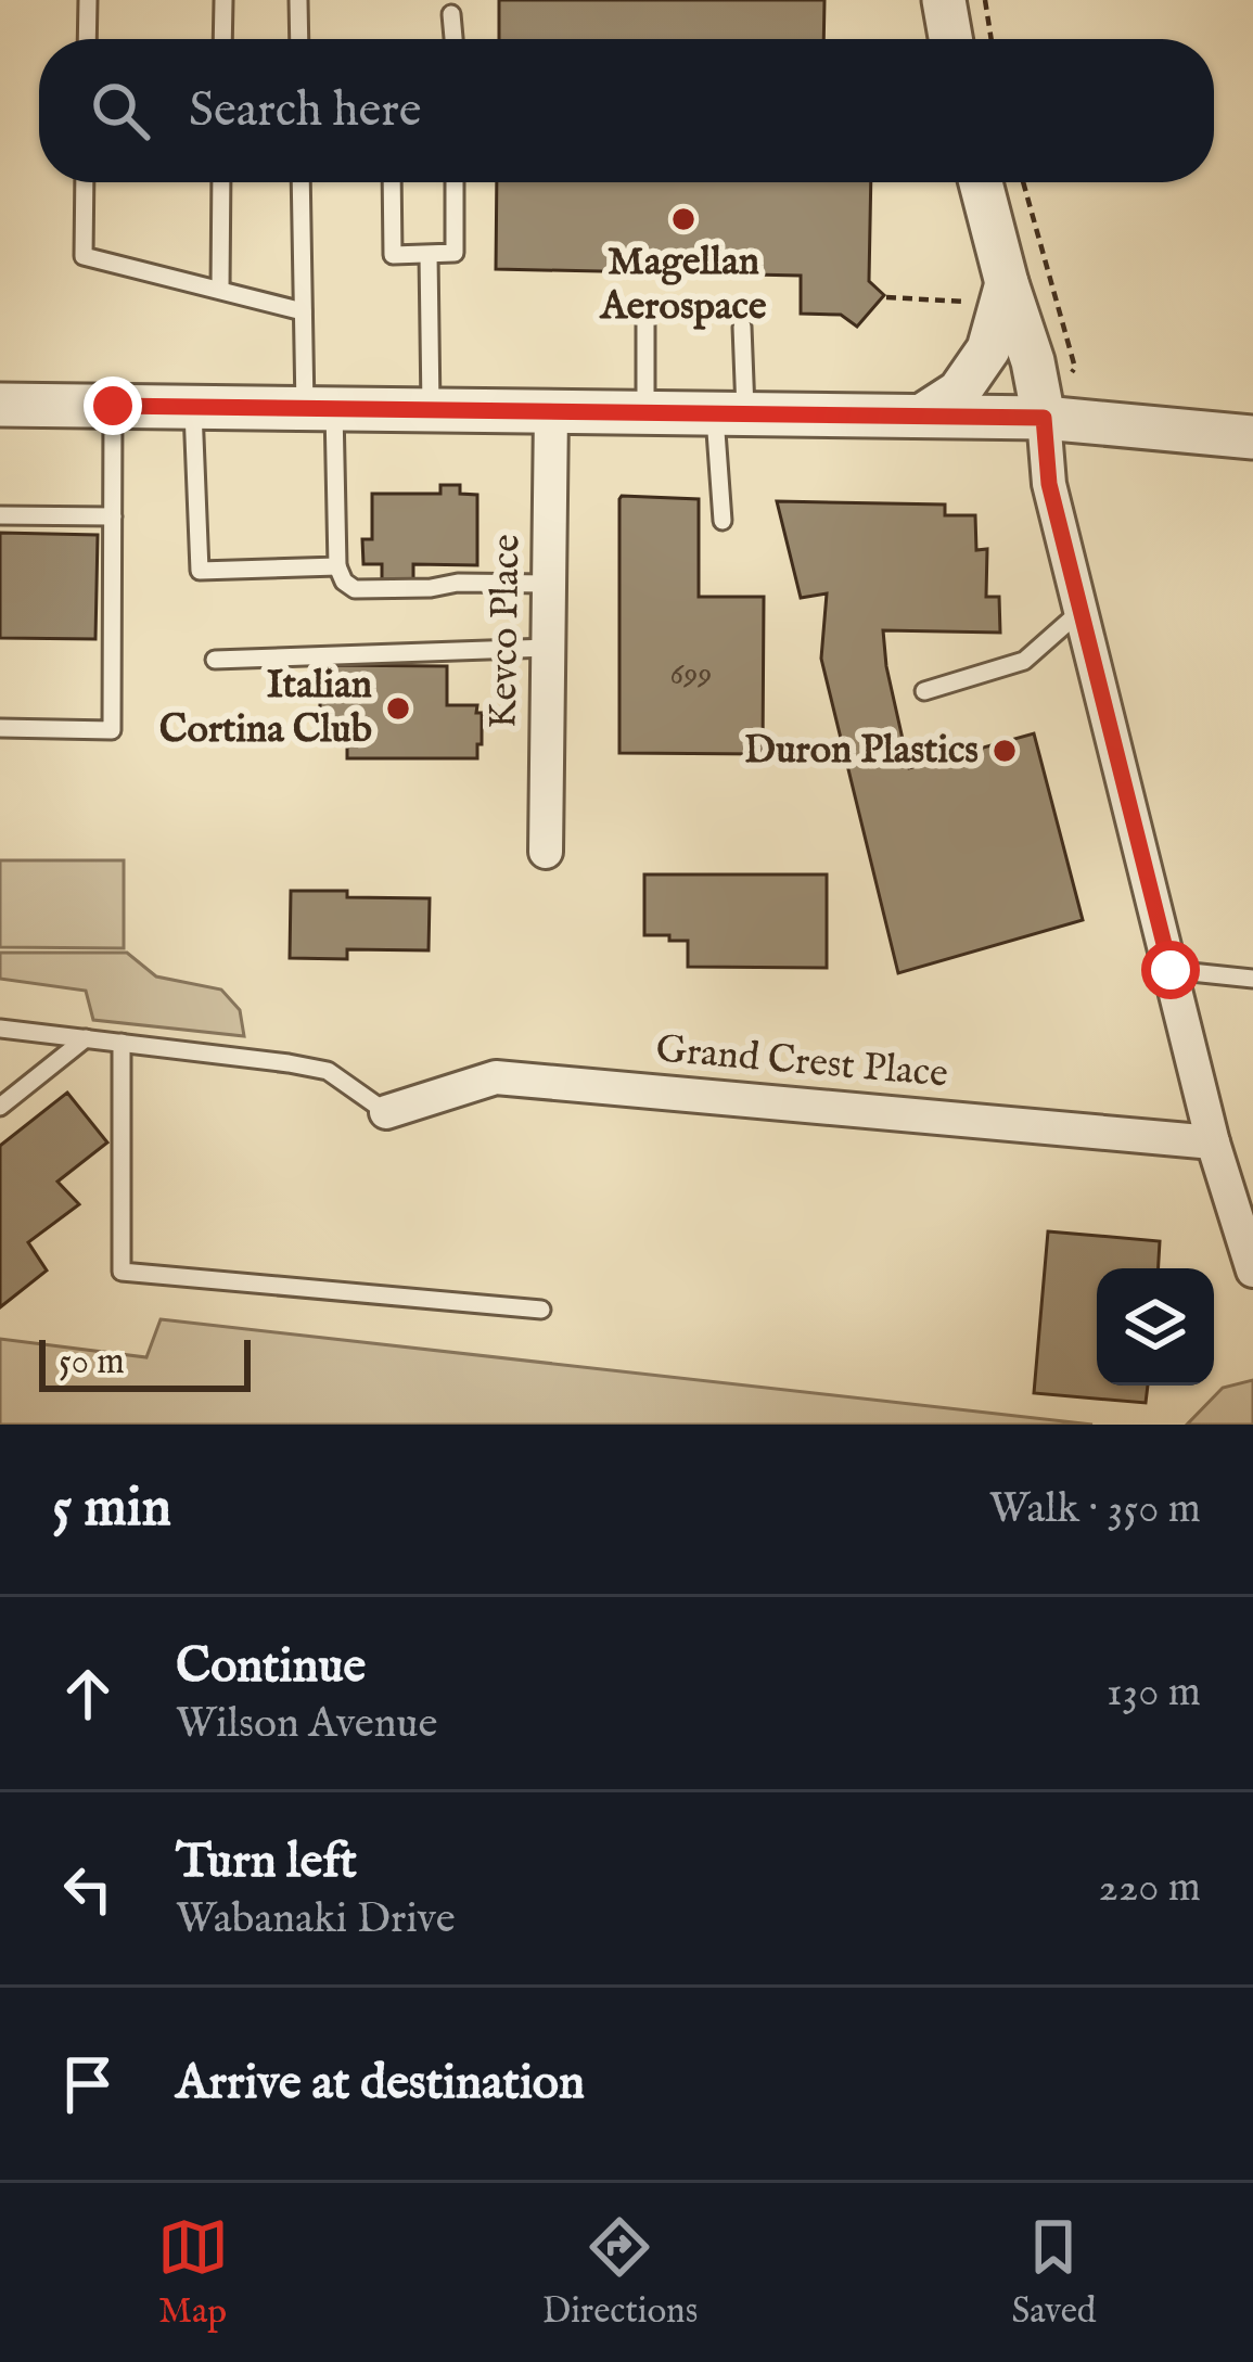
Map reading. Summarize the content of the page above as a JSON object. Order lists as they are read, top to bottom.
{
  "streets": {
    "street": ["Kevco Place", "Grand Crest Place"]
  },
  "places": ["Magellan Aerospace", "Italian Cortina Club", "Duron Plastics"],
  "house_numbers": ["699"],
  "scale_bar": "50 m",
  "page": {
    "search": "Search here",
    "scale": "50 m",
    "heading": ["5 min", "Walk · 350 m"],
    "list": [
      ["Continue", "Wilson Avenue", "130 m"],
      ["Turn left", "Wabanaki Drive", "220 m"],
      "Arrive at destination"
    ],
    "nav": ["Map", "Directions", "Saved"]
  }
}
